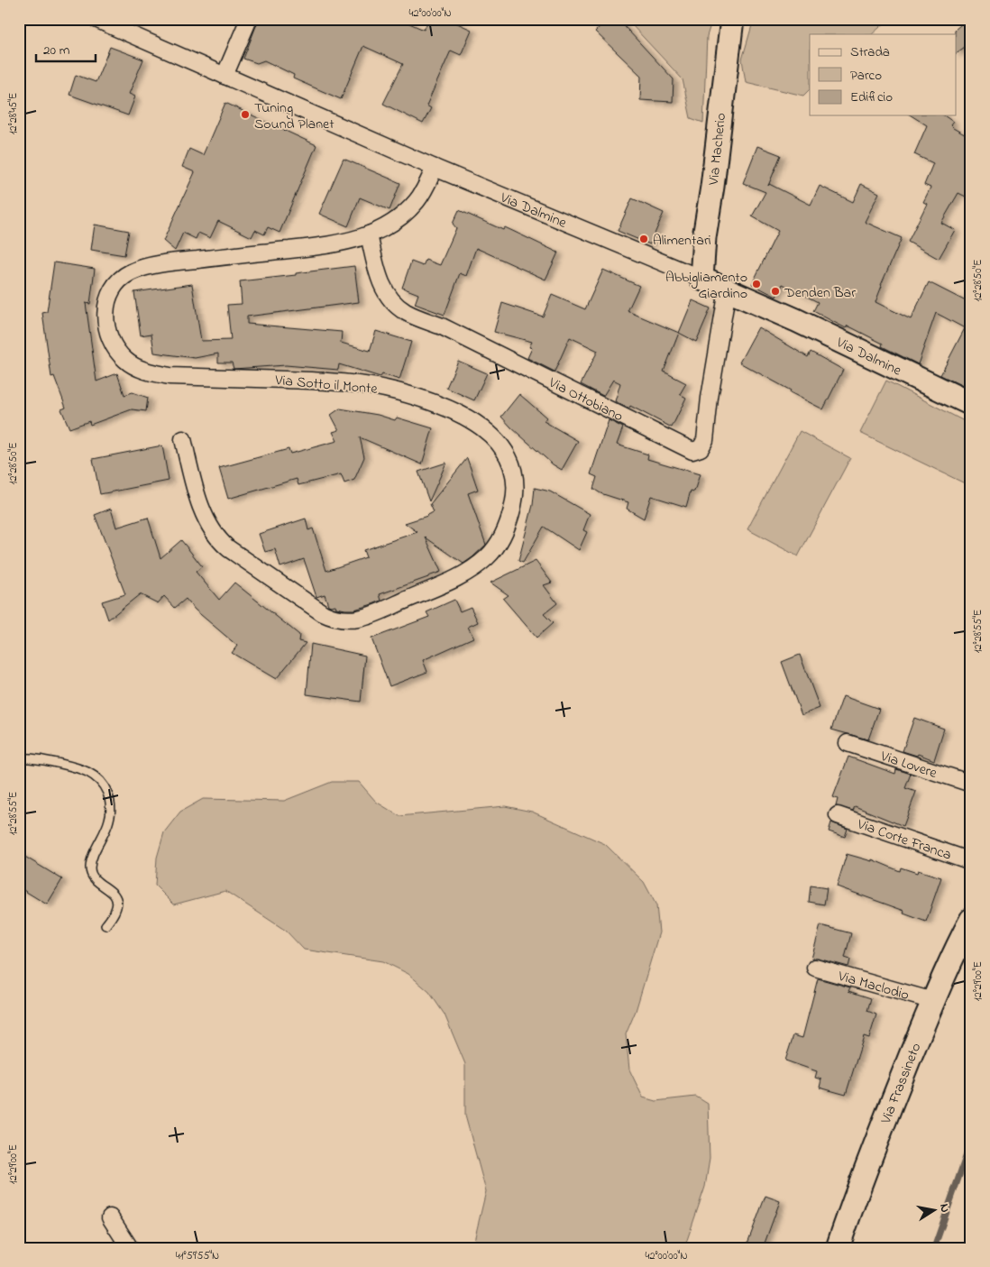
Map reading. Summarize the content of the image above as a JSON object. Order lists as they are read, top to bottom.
{
  "streets": {
    "street": [
      "Via Macherio",
      "Via Dalmine",
      "Via Sotto il Monte",
      "Via Ottobiano",
      "Via Lovere",
      "Via Corte Franca",
      "Via Maclodio",
      "Via Frassineto"
    ]
  },
  "crossings": [
    ["Via Macherio", "Via Dalmine"],
    ["Via Dalmine", "Via Sotto il Monte"],
    ["Via Dalmine", "Via Ottobiano"],
    ["Via Sotto il Monte", "Via Ottobiano"],
    ["Via Maclodio", "Via Frassineto"]
  ],
  "places": [
    "Tuning Sound Planet",
    "Alimentari",
    "Abbigliamento Giardino",
    "Denden Bar"
  ],
  "legend": ["Strada", "Parco", "Edificio"],
  "scale_bar": "20 m",
  "north": "right",
  "coordinates": [
    "42°00'00\"N",
    "12°28'45\"E",
    "12°28'50\"E",
    "12°28'55\"E",
    "12°29'00\"E",
    "41°59'55\"N"
  ]
}
